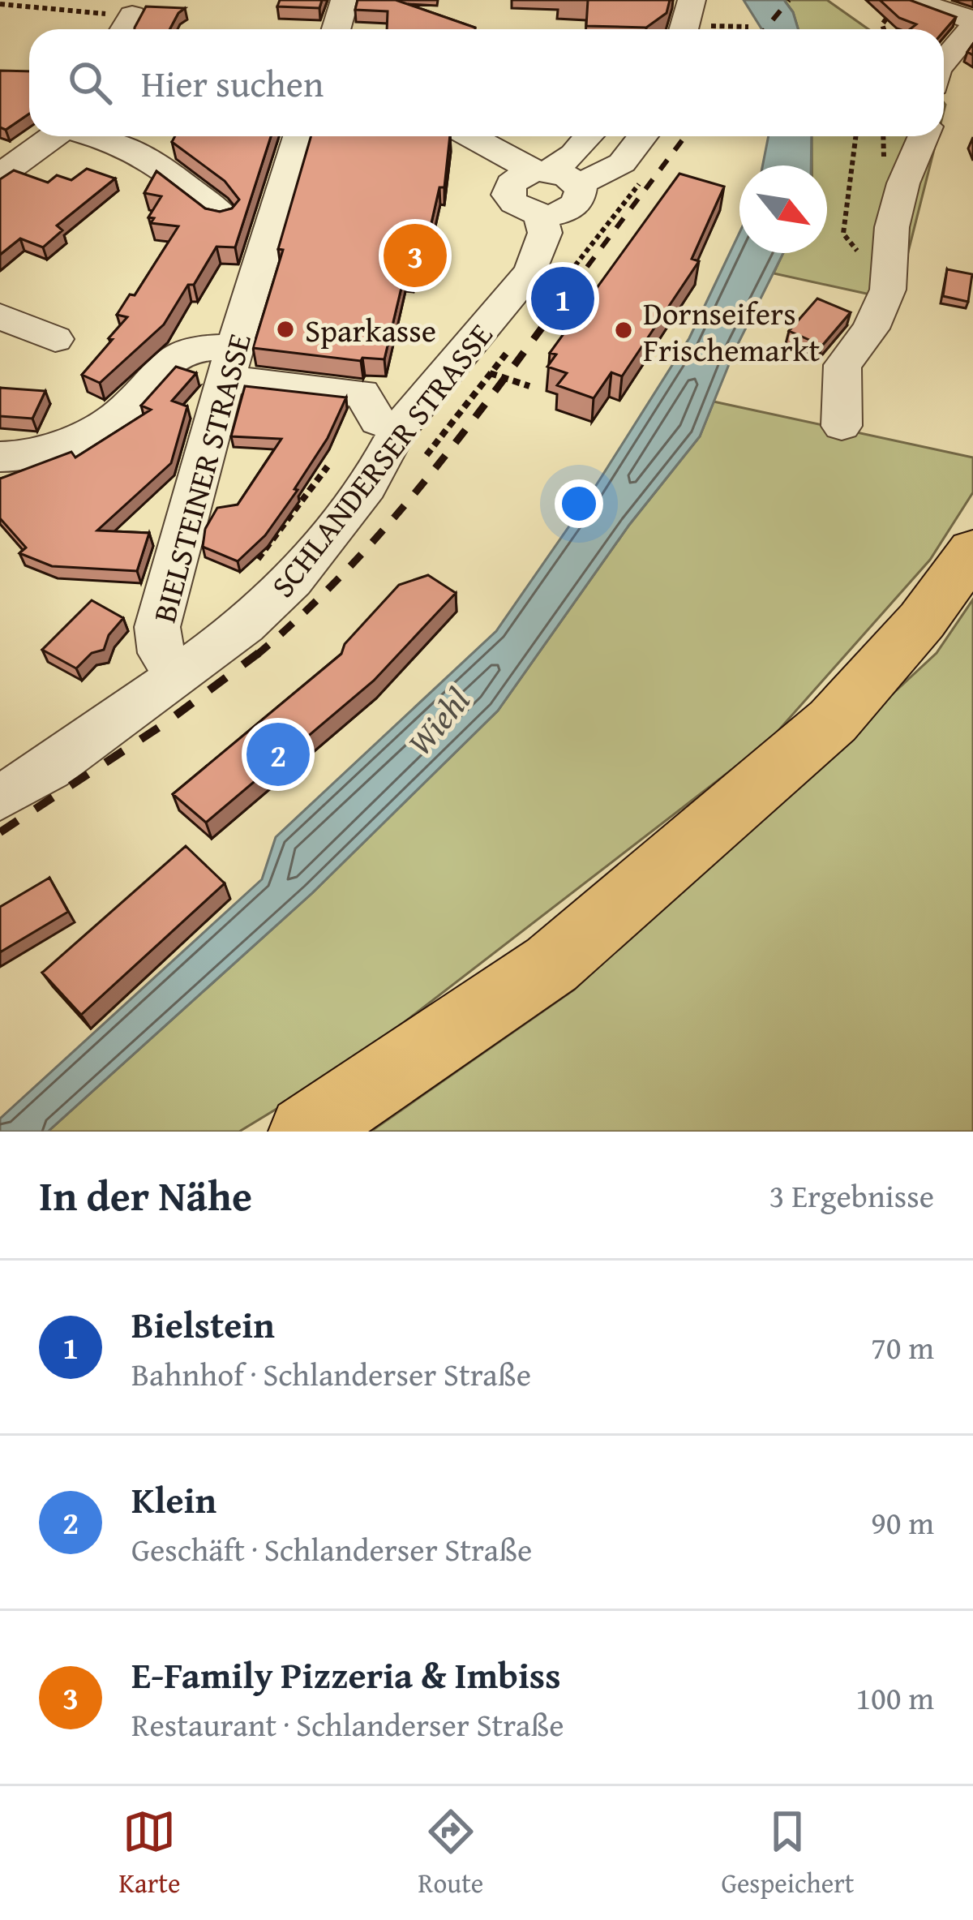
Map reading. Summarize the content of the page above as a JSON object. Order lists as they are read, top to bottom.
{
  "streets": {
    "street": ["SCHLANDERSER STRASSE", "BIELSTEINER STRASSE"]
  },
  "crossings": [
    ["SCHLANDERSER STRASSE", "BIELSTEINER STRASSE"]
  ],
  "water": ["Wiehl"],
  "places": ["Sparkasse", "Dornseifers Frischemarkt"],
  "north": "bottom right",
  "page": {
    "search": "Hier suchen",
    "pins": ["3", "1", "2"],
    "heading": ["In der Nähe", "3 Ergebnisse"],
    "list": [
      {
        "mark": "1",
        "name": "Bielstein",
        "note": "Bahnhof · Schlanderser Straße",
        "value": "70 m"
      },
      {
        "mark": "2",
        "name": "Klein",
        "note": "Geschäft · Schlanderser Straße",
        "value": "90 m"
      },
      {
        "mark": "3",
        "name": "E-Family Pizzeria & Imbiss",
        "note": "Restaurant · Schlanderser Straße",
        "value": "100 m"
      }
    ],
    "nav": ["Karte", "Route", "Gespeichert"]
  }
}
